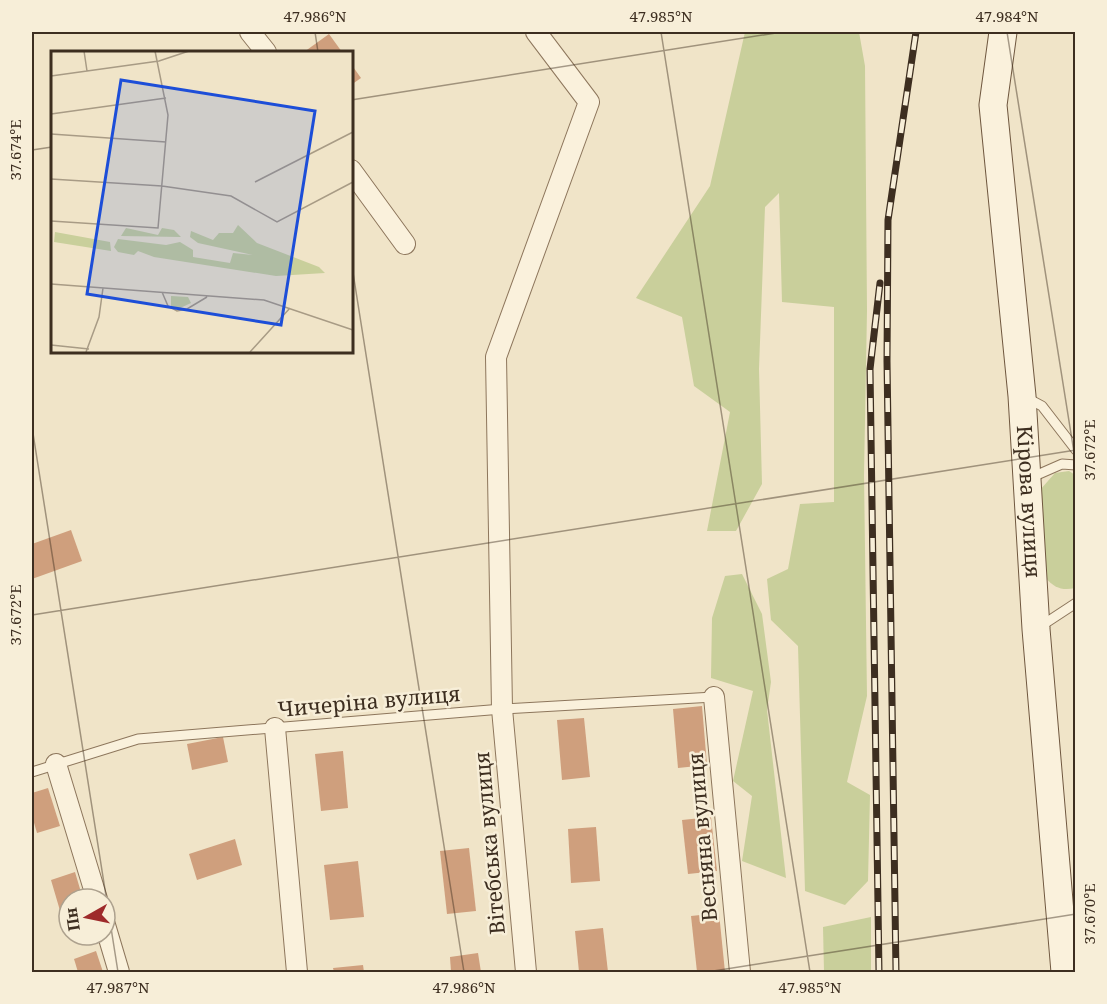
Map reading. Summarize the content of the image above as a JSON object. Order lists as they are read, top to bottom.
{
  "streets": {
    "main road": ["Кірова вулиця"],
    "street": ["Весняна вулиця", "Вітебська вулиця"],
    "lane": ["Чичеріна вулиця"]
  },
  "crossings": [
    ["Чичеріна вулиця", "Весняна вулиця"],
    ["Чичеріна вулиця", "Вітебська вулиця"]
  ],
  "north": "left",
  "coordinates": [
    "47.986°N",
    "47.985°N",
    "47.984°N",
    "37.674°E",
    "37.672°E",
    "37.670°E",
    "47.987°N"
  ]
}
